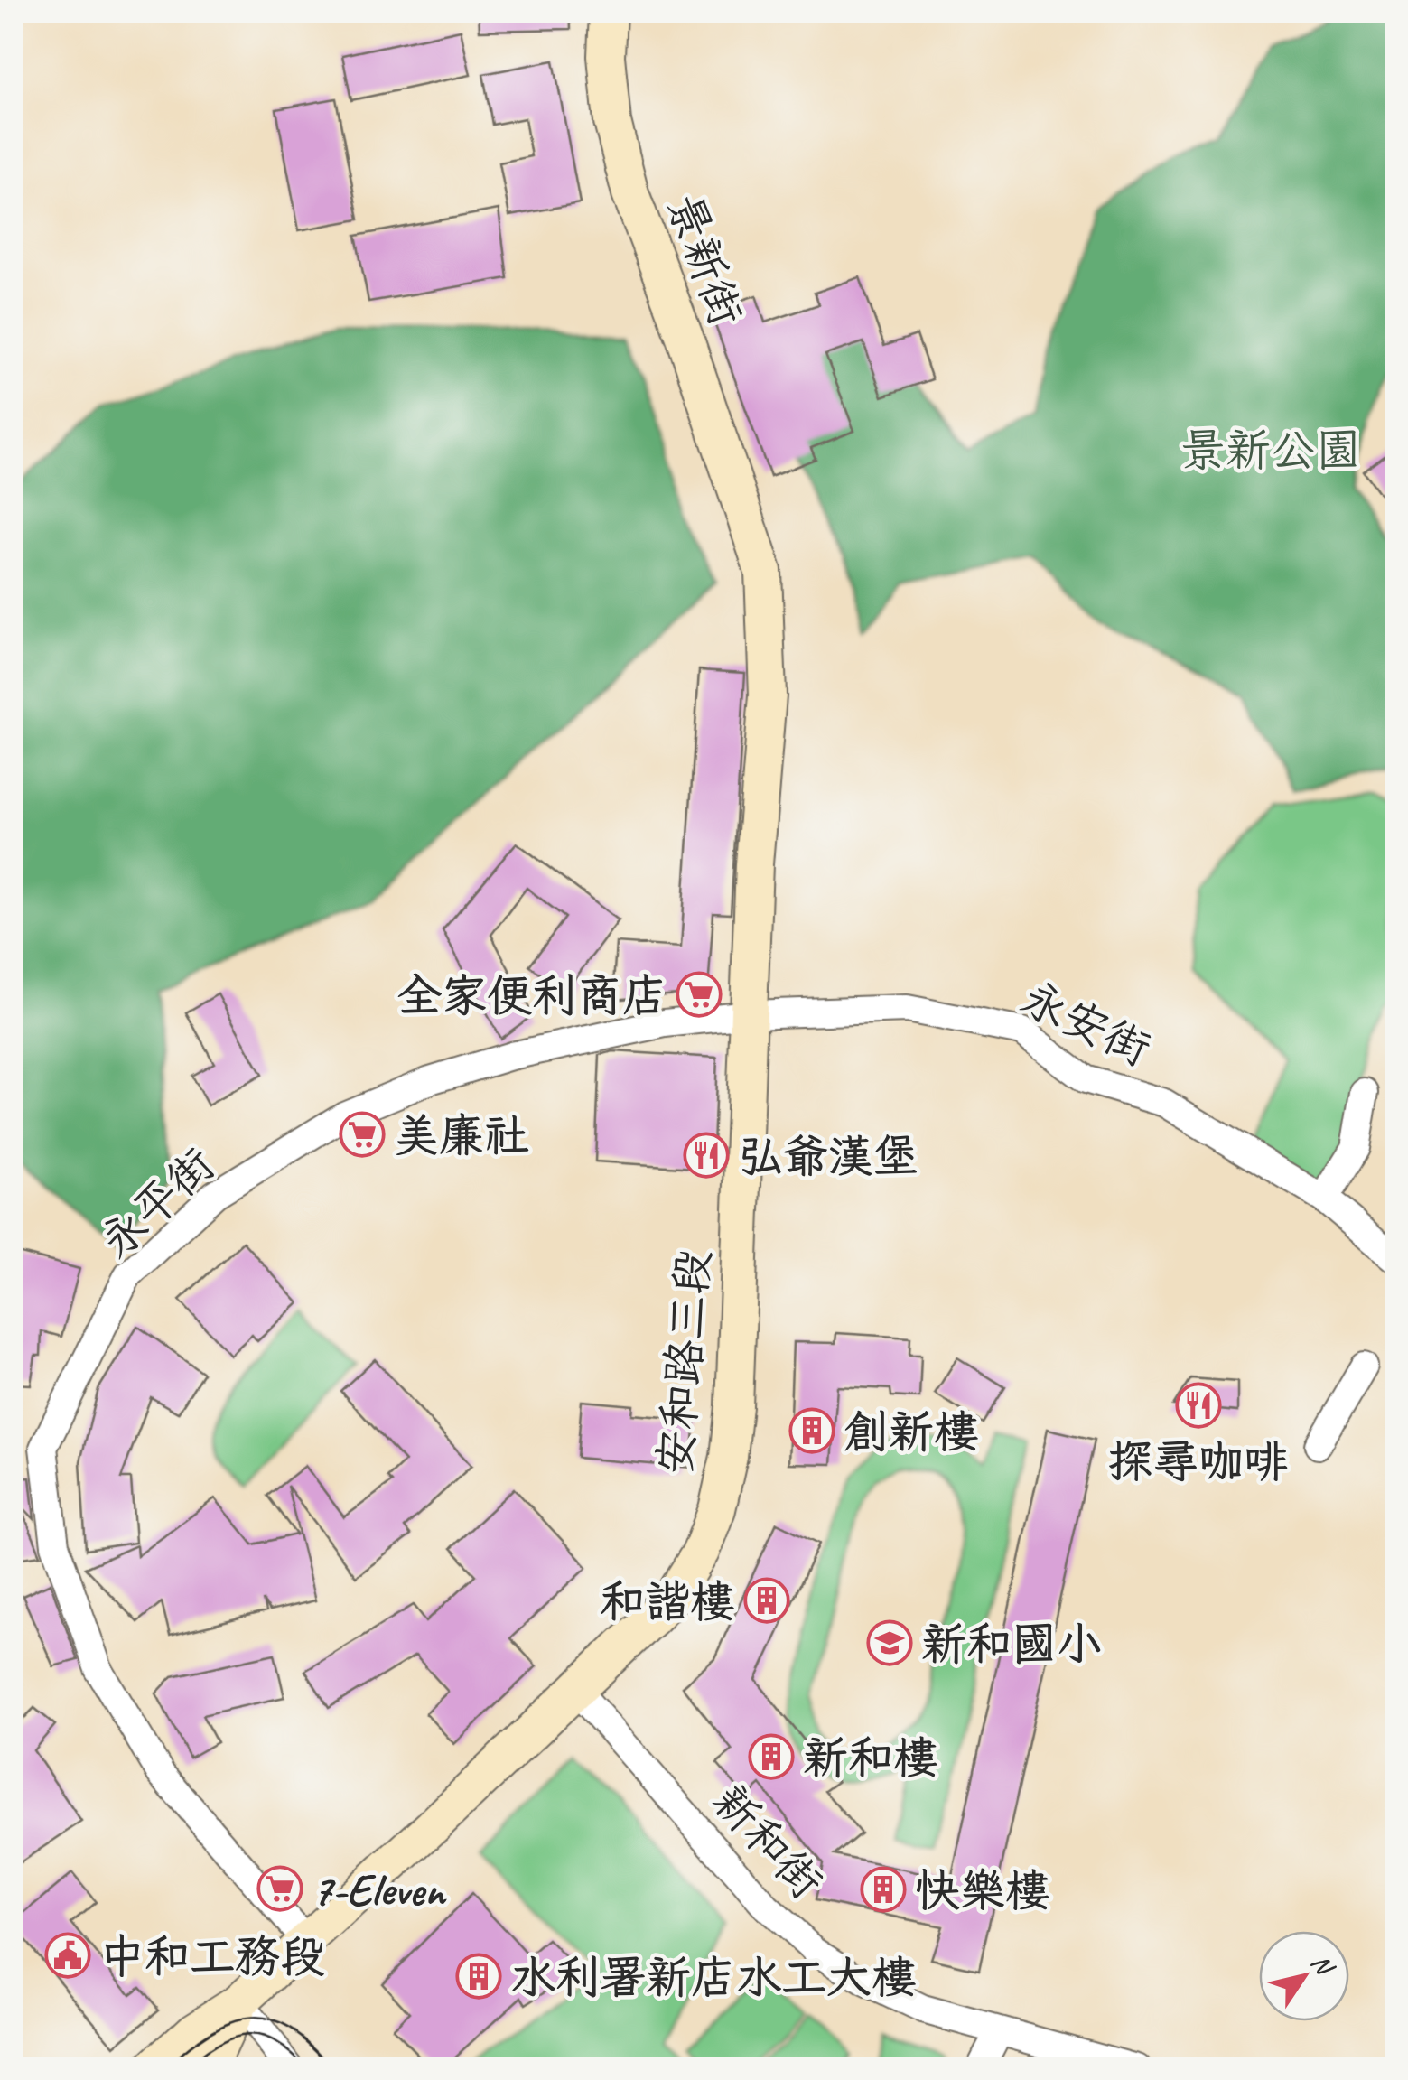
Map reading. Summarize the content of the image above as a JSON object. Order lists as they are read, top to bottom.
{
  "streets": {
    "main road": ["景新街", "安和路三段"],
    "street": ["永安街", "永平街", "新和街"]
  },
  "crossings": [
    ["景新街", "安和路三段"],
    ["永安街", "永平街"],
    ["永安街", "安和路三段"],
    ["永平街", "安和路三段"],
    ["安和路三段", "新和街"]
  ],
  "parks": ["景新公園"],
  "places": {
    "supermarket": ["全家便利商店", "美廉社", "7-Eleven"],
    "restaurant": ["弘爺漢堡", "探尋咖啡"],
    "building": [
      "創新樓",
      "和諧樓",
      "新和樓",
      "快樂樓",
      "水利署新店水工大樓"
    ],
    "school or university": ["新和國小"],
    "public building": ["中和工務段"]
  },
  "north": "top right"
}
